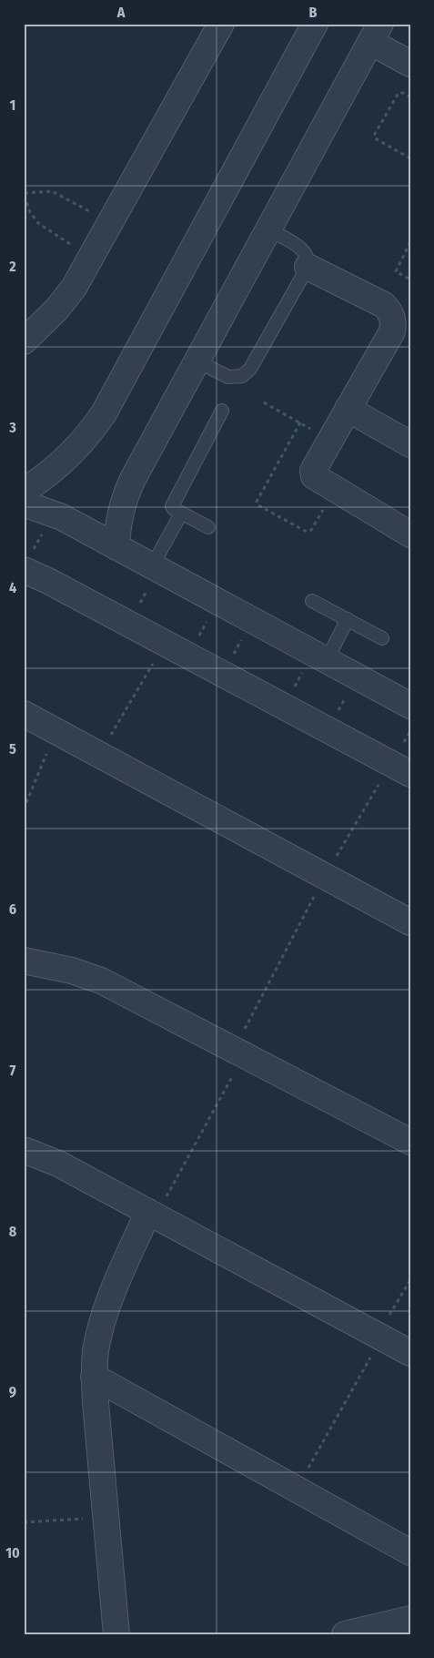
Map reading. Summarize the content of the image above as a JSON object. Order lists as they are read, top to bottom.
{
  "grid": {
    "columns": ["A", "B"],
    "rows": [
      "1",
      "2",
      "3",
      "4",
      "5",
      "6",
      "7",
      "8",
      "9",
      "10"
    ]
  }
}
